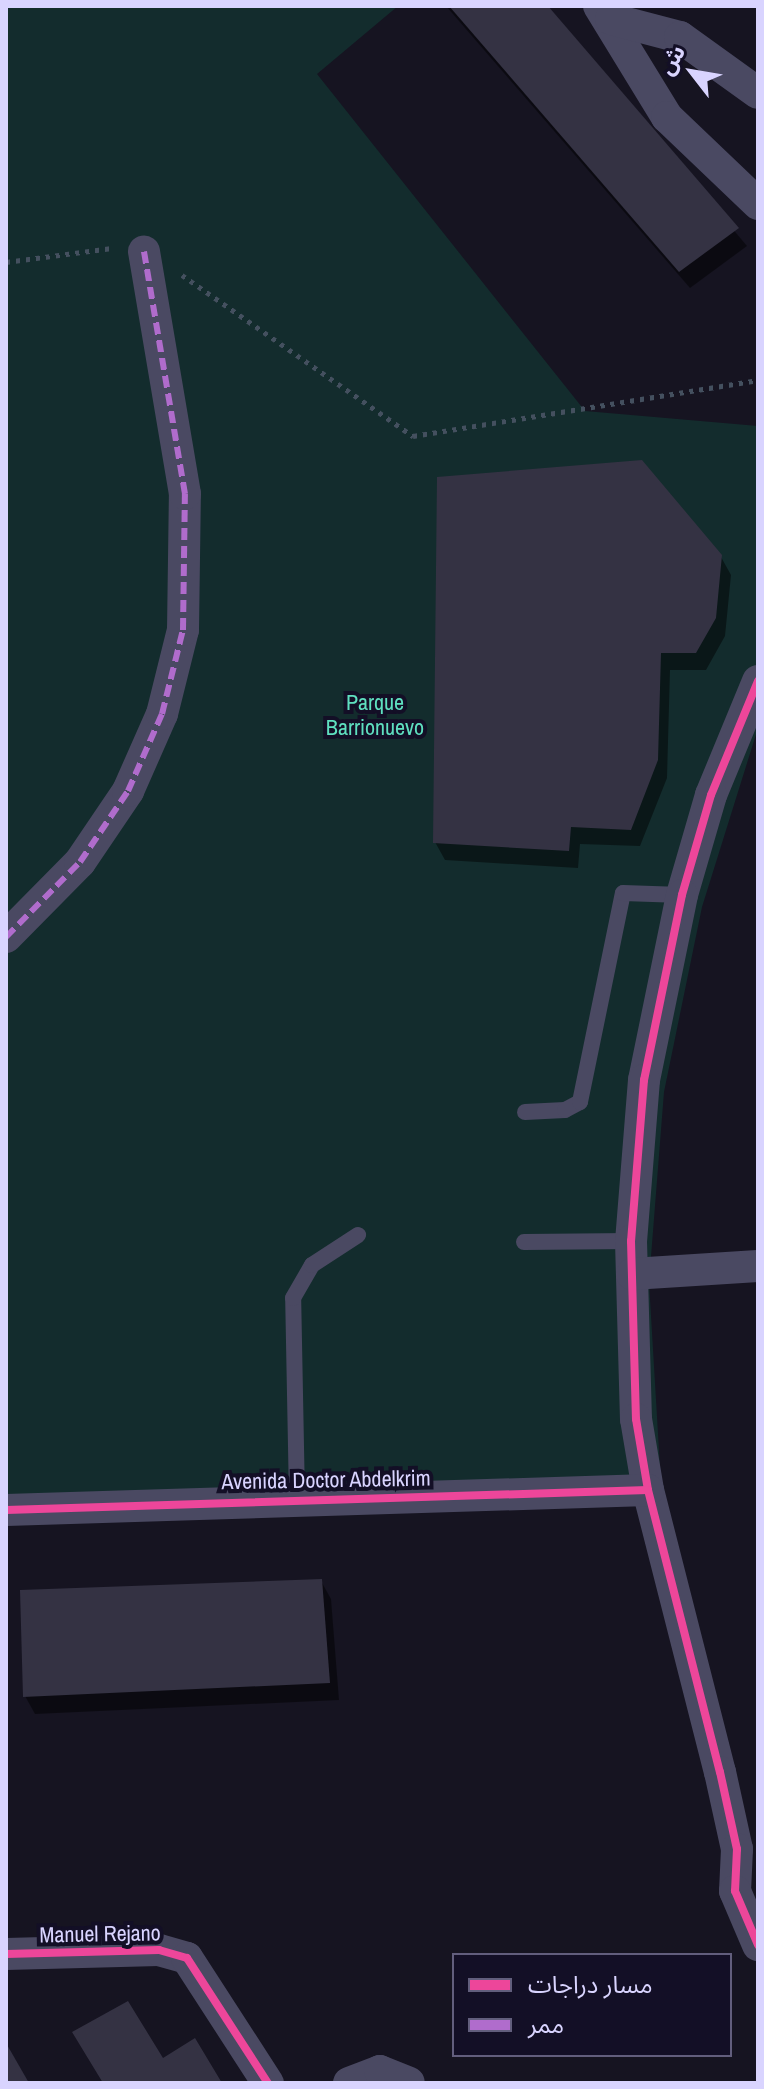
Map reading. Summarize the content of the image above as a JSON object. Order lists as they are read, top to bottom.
{
  "streets": {
    "street": ["Avenida Doctor Abdelkrim", "Manuel Rejano"]
  },
  "parks": ["Parque Barrionuevo"],
  "legend": ["مسار دراجات", "ممر"],
  "north": "top left"
}
